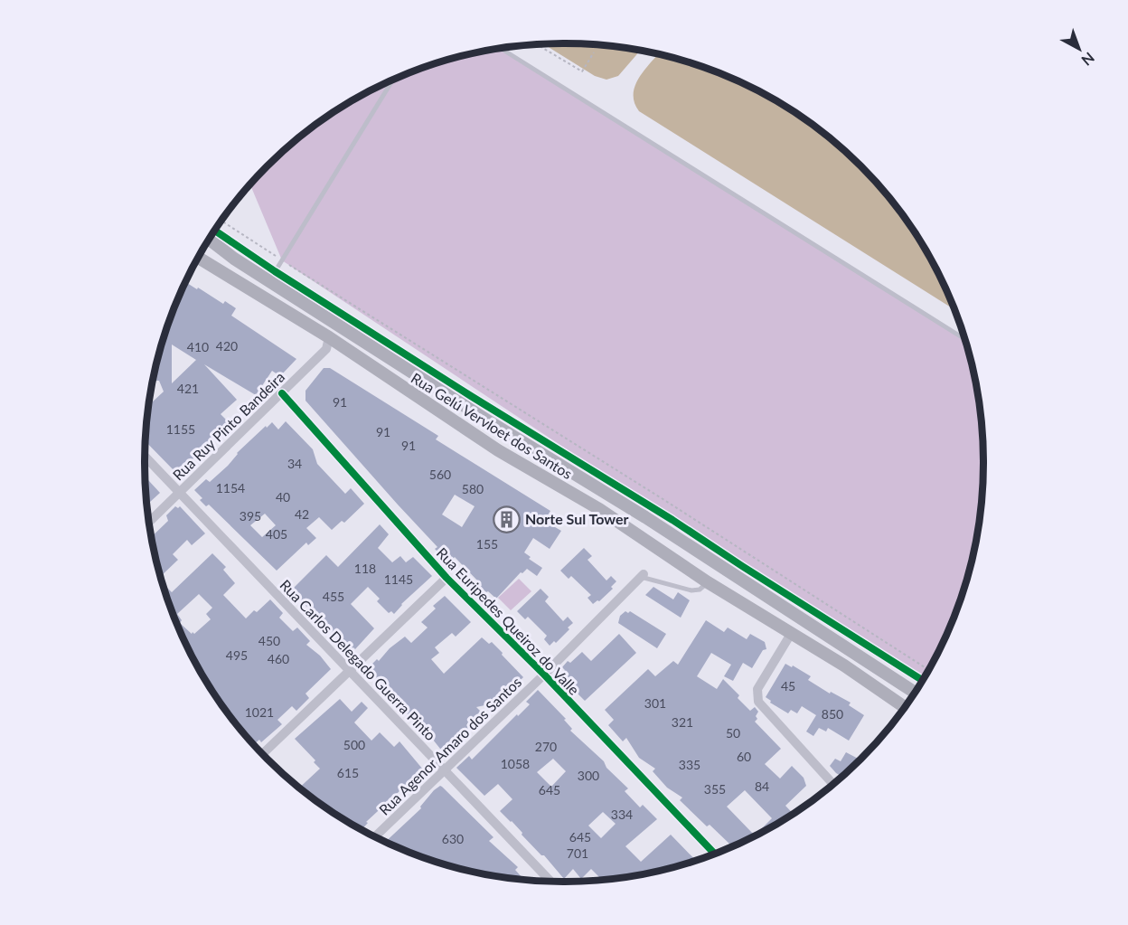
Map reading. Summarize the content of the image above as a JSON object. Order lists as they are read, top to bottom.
{
  "streets": {
    "main road": ["Rua Gelú Vervloet dos Santos"],
    "street": [
      "Rua Ruy Pinto Bandeira",
      "Rua Euripedes Queiroz do Valle",
      "Rua Carlos Delegado Guerra Pinto",
      "Rua Agenor Amaro dos Santos"
    ]
  },
  "crossings": [
    ["Rua Ruy Pinto Bandeira", "Rua Gelú Vervloet dos Santos"],
    ["Rua Ruy Pinto Bandeira", "Rua Euripedes Queiroz do Valle"],
    ["Rua Ruy Pinto Bandeira", "Rua Carlos Delegado Guerra Pinto"],
    ["Rua Euripedes Queiroz do Valle", "Rua Agenor Amaro dos Santos"],
    ["Rua Carlos Delegado Guerra Pinto", "Rua Agenor Amaro dos Santos"]
  ],
  "places": {
    "building": ["Norte Sul Tower"]
  },
  "house_numbers": [
    "420",
    "410",
    "421",
    "91",
    "1155",
    "91",
    "91",
    "34",
    "560",
    "1154",
    "580",
    "40",
    "42",
    "395",
    "405",
    "155",
    "118",
    "1145",
    "455",
    "450",
    "495",
    "460",
    "45",
    "301",
    "1021",
    "850",
    "321",
    "50",
    "500",
    "270",
    "60",
    "1058",
    "335",
    "615",
    "300",
    "84",
    "355",
    "645",
    "334",
    "645",
    "630",
    "701"
  ],
  "north": "bottom right"
}
